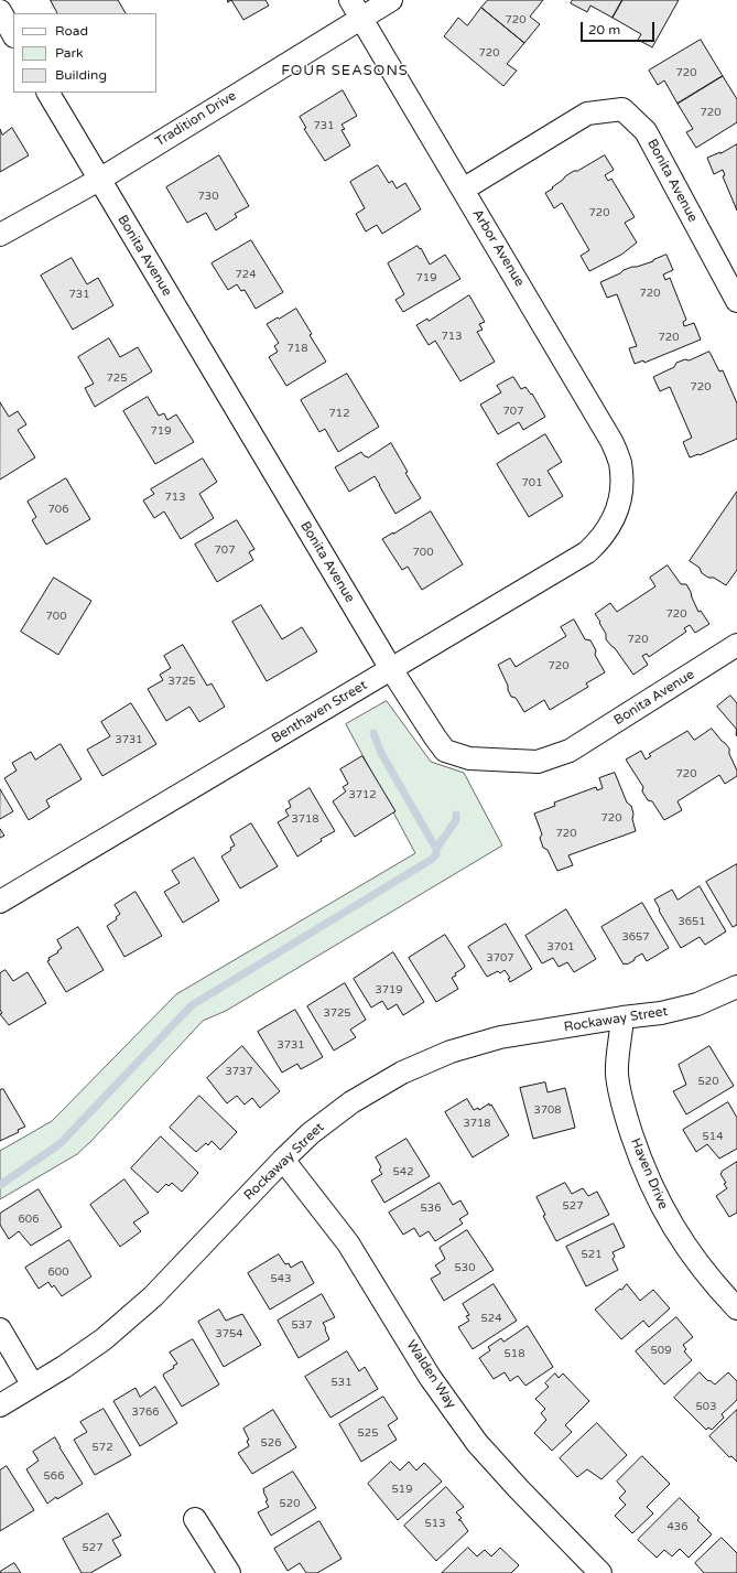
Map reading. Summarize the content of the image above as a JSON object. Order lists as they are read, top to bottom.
{
  "streets": {
    "street": [
      "Tradition Drive",
      "Bonita Avenue",
      "Arbor Avenue",
      "Benthaven Street",
      "Rockaway Street",
      "Haven Drive",
      "Walden Way"
    ]
  },
  "crossings": [
    ["Tradition Drive", "Bonita Avenue"],
    ["Tradition Drive", "Arbor Avenue"],
    ["Bonita Avenue", "Arbor Avenue"],
    ["Bonita Avenue", "Benthaven Street"],
    ["Arbor Avenue", "Benthaven Street"],
    ["Rockaway Street", "Haven Drive"],
    ["Rockaway Street", "Walden Way"]
  ],
  "districts": ["FOUR SEASONS"],
  "house_numbers": [
    "720",
    "720",
    "720",
    "720",
    "731",
    "730",
    "720",
    "724",
    "719",
    "720",
    "731",
    "713",
    "720",
    "718",
    "725",
    "720",
    "707",
    "712",
    "719",
    "701",
    "713",
    "706",
    "707",
    "700",
    "720",
    "700",
    "720",
    "720",
    "3725",
    "3731",
    "720",
    "3712",
    "720",
    "3718",
    "720",
    "3651",
    "3657",
    "3701",
    "3707",
    "3719",
    "3725",
    "3731",
    "3737",
    "520",
    "3708",
    "3718",
    "514",
    "542",
    "527",
    "536",
    "606",
    "521",
    "530",
    "600",
    "543",
    "524",
    "537",
    "3754",
    "509",
    "518",
    "531",
    "503",
    "3766",
    "525",
    "526",
    "572",
    "566",
    "519",
    "520",
    "513",
    "436",
    "527"
  ],
  "legend": ["Road", "Park", "Building"],
  "scale_bar": "20 m"
}
